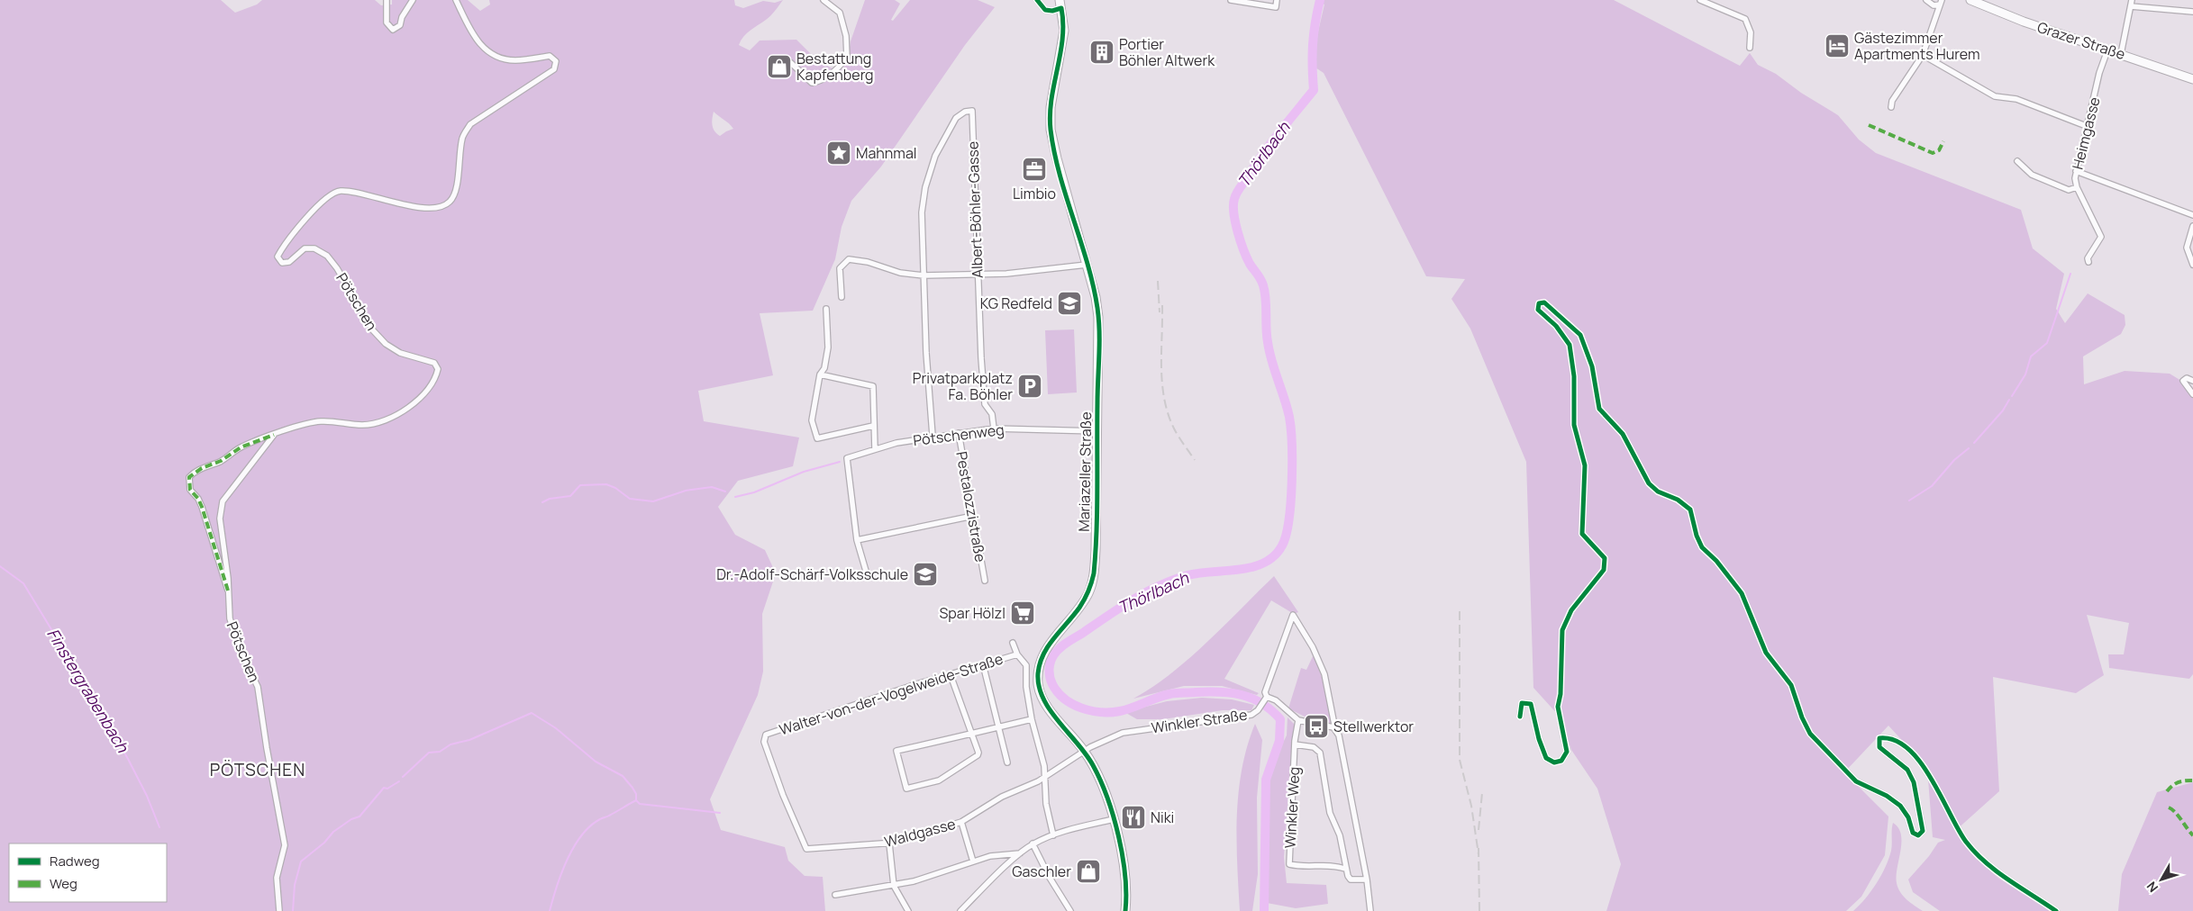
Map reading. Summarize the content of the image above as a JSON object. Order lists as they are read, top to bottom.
{
  "streets": {
    "main road": ["Grazer Straße", "Mariazeller Straße"],
    "street": [
      "Heimgasse",
      "Albert-Böhler-Gasse",
      "Pötschen",
      "Pötschenweg",
      "Pestalozzistraße",
      "Walter-von-der-Vogelweide-Straße",
      "Winkler Straße",
      "Winkler Weg",
      "Waldgasse"
    ]
  },
  "crossings": [
    ["Grazer Straße", "Heimgasse"],
    ["Albert-Böhler-Gasse", "Pötschenweg"],
    ["Pötschenweg", "Mariazeller Straße"],
    ["Pötschenweg", "Pestalozzistraße"],
    ["Mariazeller Straße", "Winkler Straße"],
    ["Mariazeller Straße", "Waldgasse"],
    ["Walter-von-der-Vogelweide-Straße", "Waldgasse"],
    ["Winkler Straße", "Waldgasse"]
  ],
  "districts": ["PÖTSCHEN"],
  "water": ["Thörlbach", "Finstergrabenbach"],
  "places": {
    "hotel": ["Gästezimmer Apartments Hurem"],
    "building": ["Portier Böhler Altwerk"],
    "shop": ["Bestattung Kapfenberg", "Gaschler"],
    "place": ["Mahnmal"],
    "office": ["Limbio"],
    "school or university": ["KG Redfeld", "Dr.-Adolf-Schärf-Volksschule"],
    "parking": ["Privatparkplatz Fa. Böhler"],
    "supermarket": ["Spar Hölzl"],
    "bus stop": ["Stellwerktor"],
    "restaurant": ["Niki"]
  },
  "legend": ["Radweg", "Weg"],
  "north": "bottom left"
}
